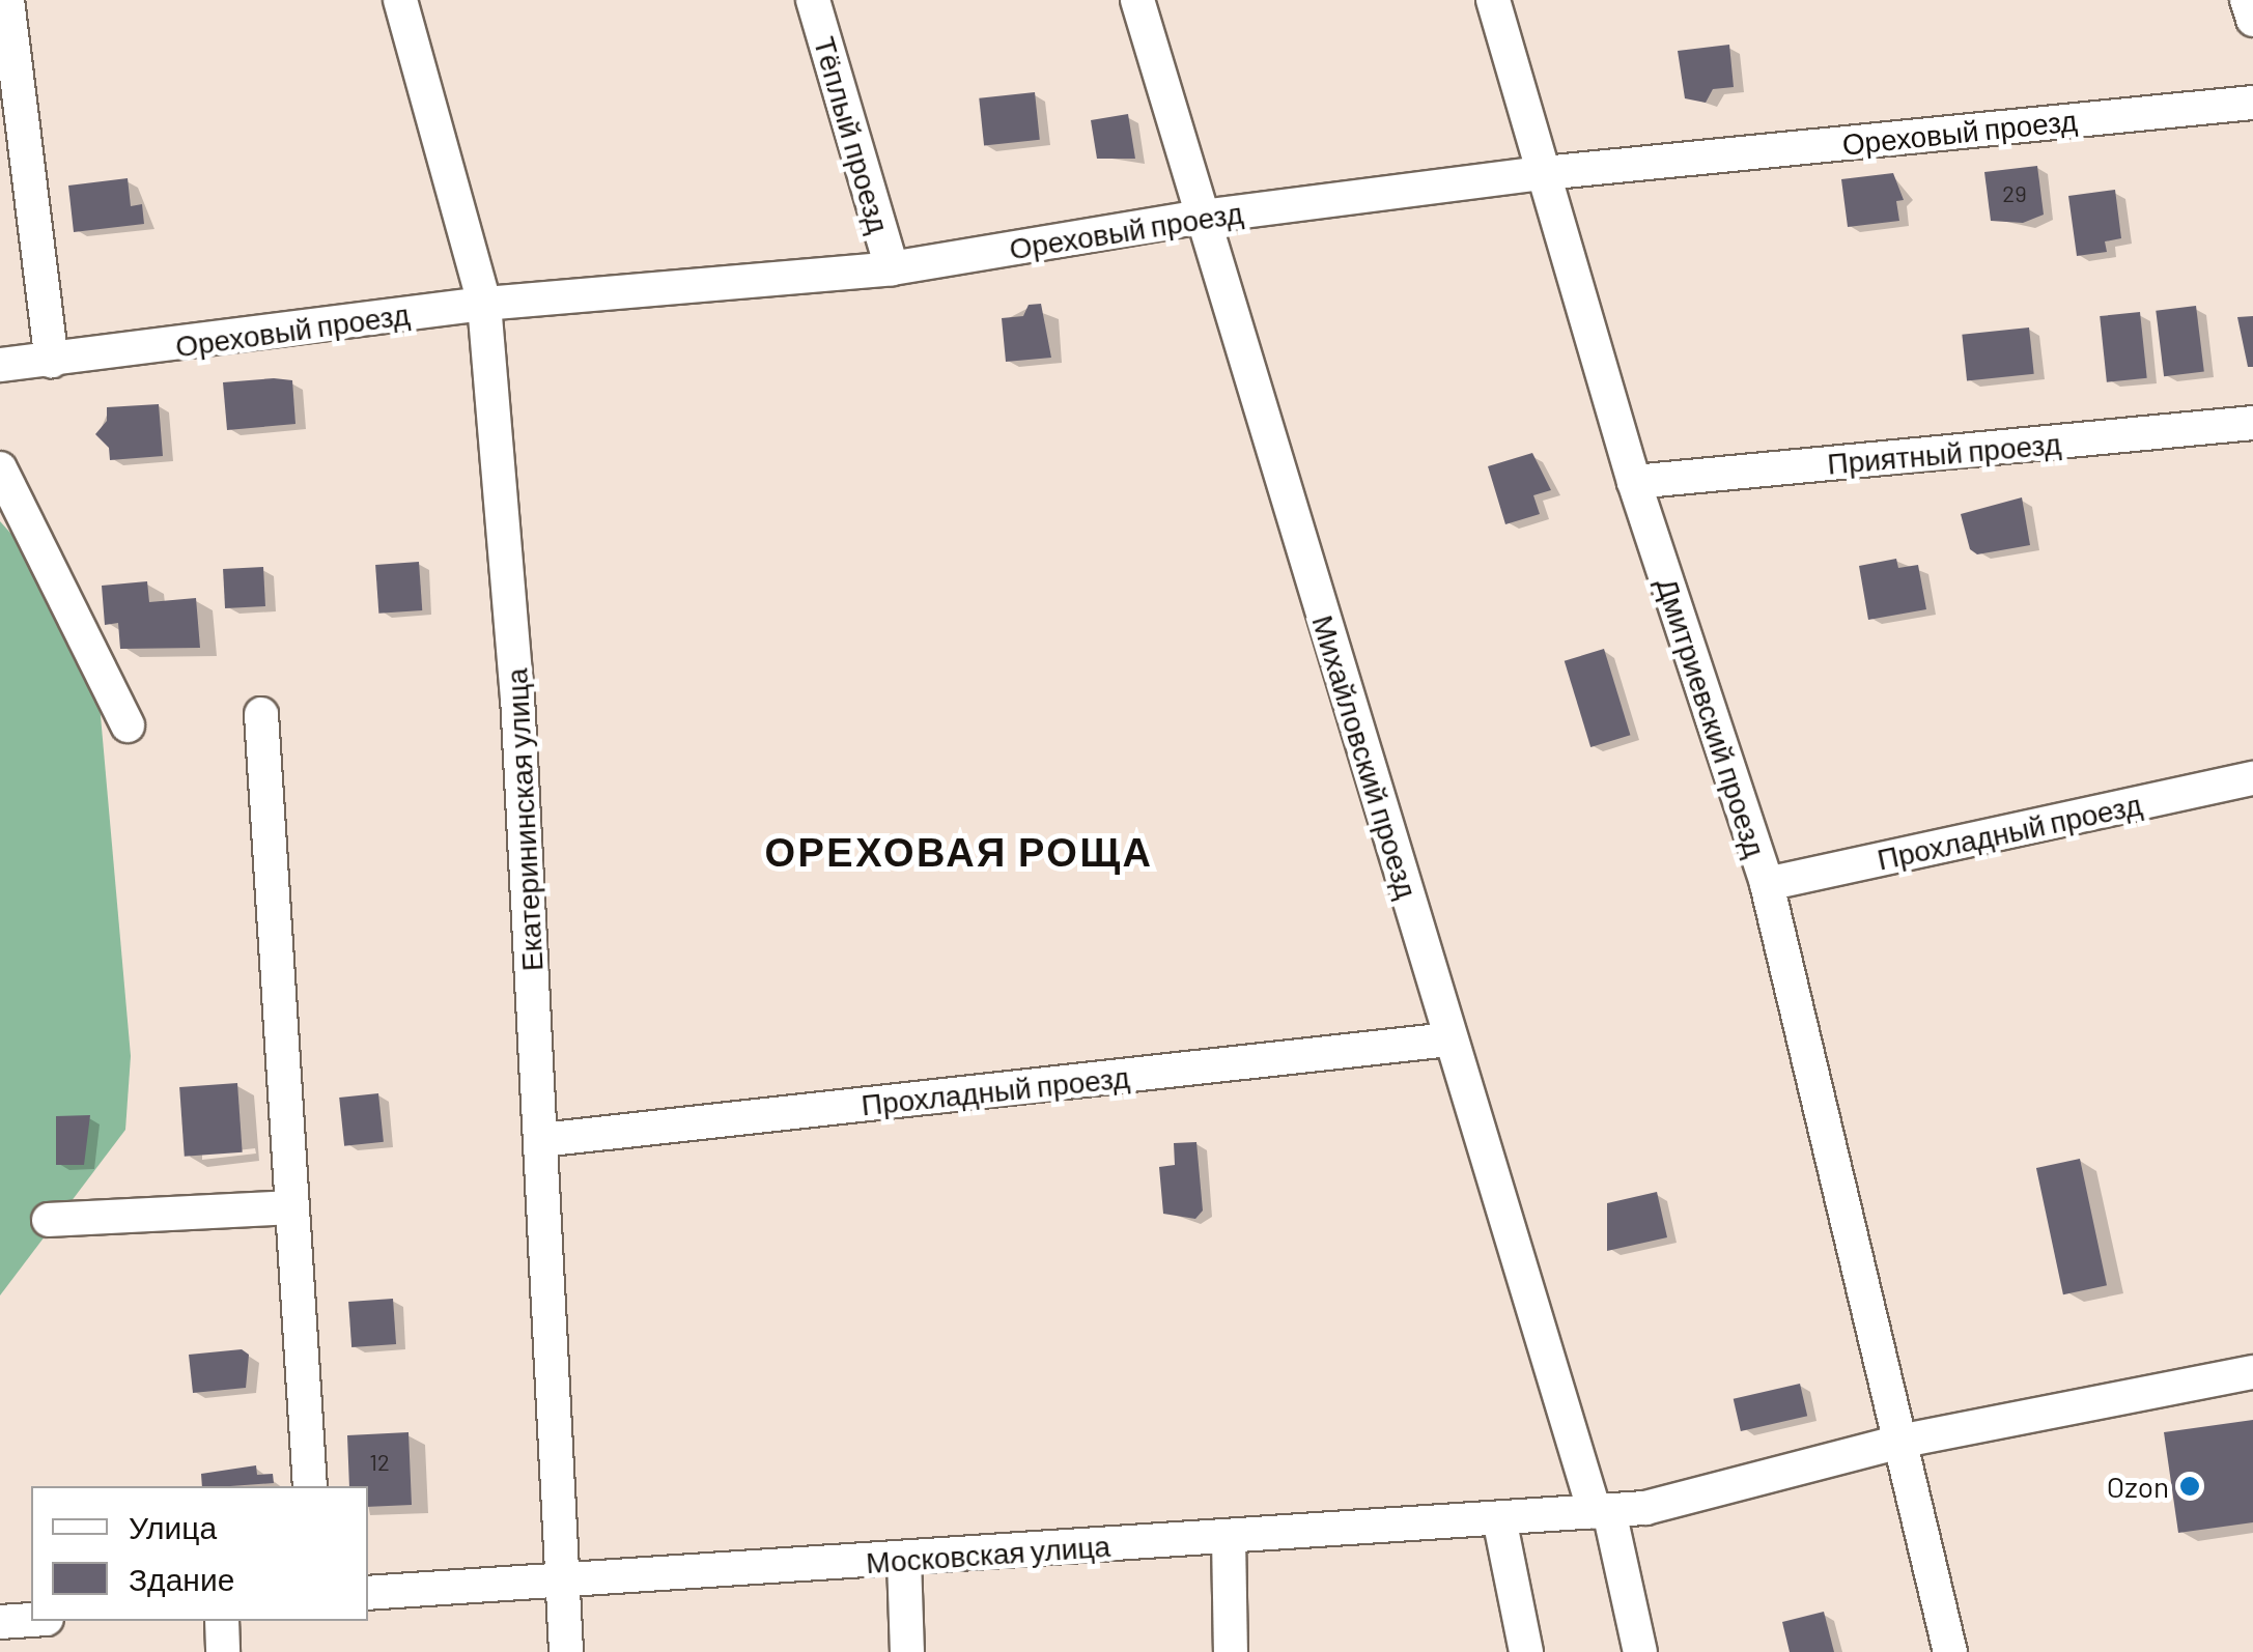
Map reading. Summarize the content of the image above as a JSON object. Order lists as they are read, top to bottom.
{
  "streets": {
    "street": [
      "Ореховый проезд",
      "Тёплый проезд",
      "Приятный проезд",
      "Дмитриевский проезд",
      "Михайловский проезд",
      "Екатерининская улица",
      "Прохладный проезд",
      "Московская улица"
    ]
  },
  "crossings": [
    ["Ореховый проезд", "Тёплый проезд"],
    ["Ореховый проезд", "Дмитриевский проезд"],
    ["Ореховый проезд", "Михайловский проезд"],
    ["Ореховый проезд", "Екатерининская улица"],
    ["Приятный проезд", "Дмитриевский проезд"],
    ["Дмитриевский проезд", "Прохладный проезд"],
    ["Дмитриевский проезд", "Московская улица"],
    ["Михайловский проезд", "Прохладный проезд"],
    ["Михайловский проезд", "Московская улица"],
    ["Екатерининская улица", "Прохладный проезд"],
    ["Екатерининская улица", "Московская улица"]
  ],
  "districts": ["ОРЕХОВАЯ РОЩА"],
  "places": ["Ozon"],
  "house_numbers": ["29", "12"],
  "legend": ["Улица", "Здание"]
}
